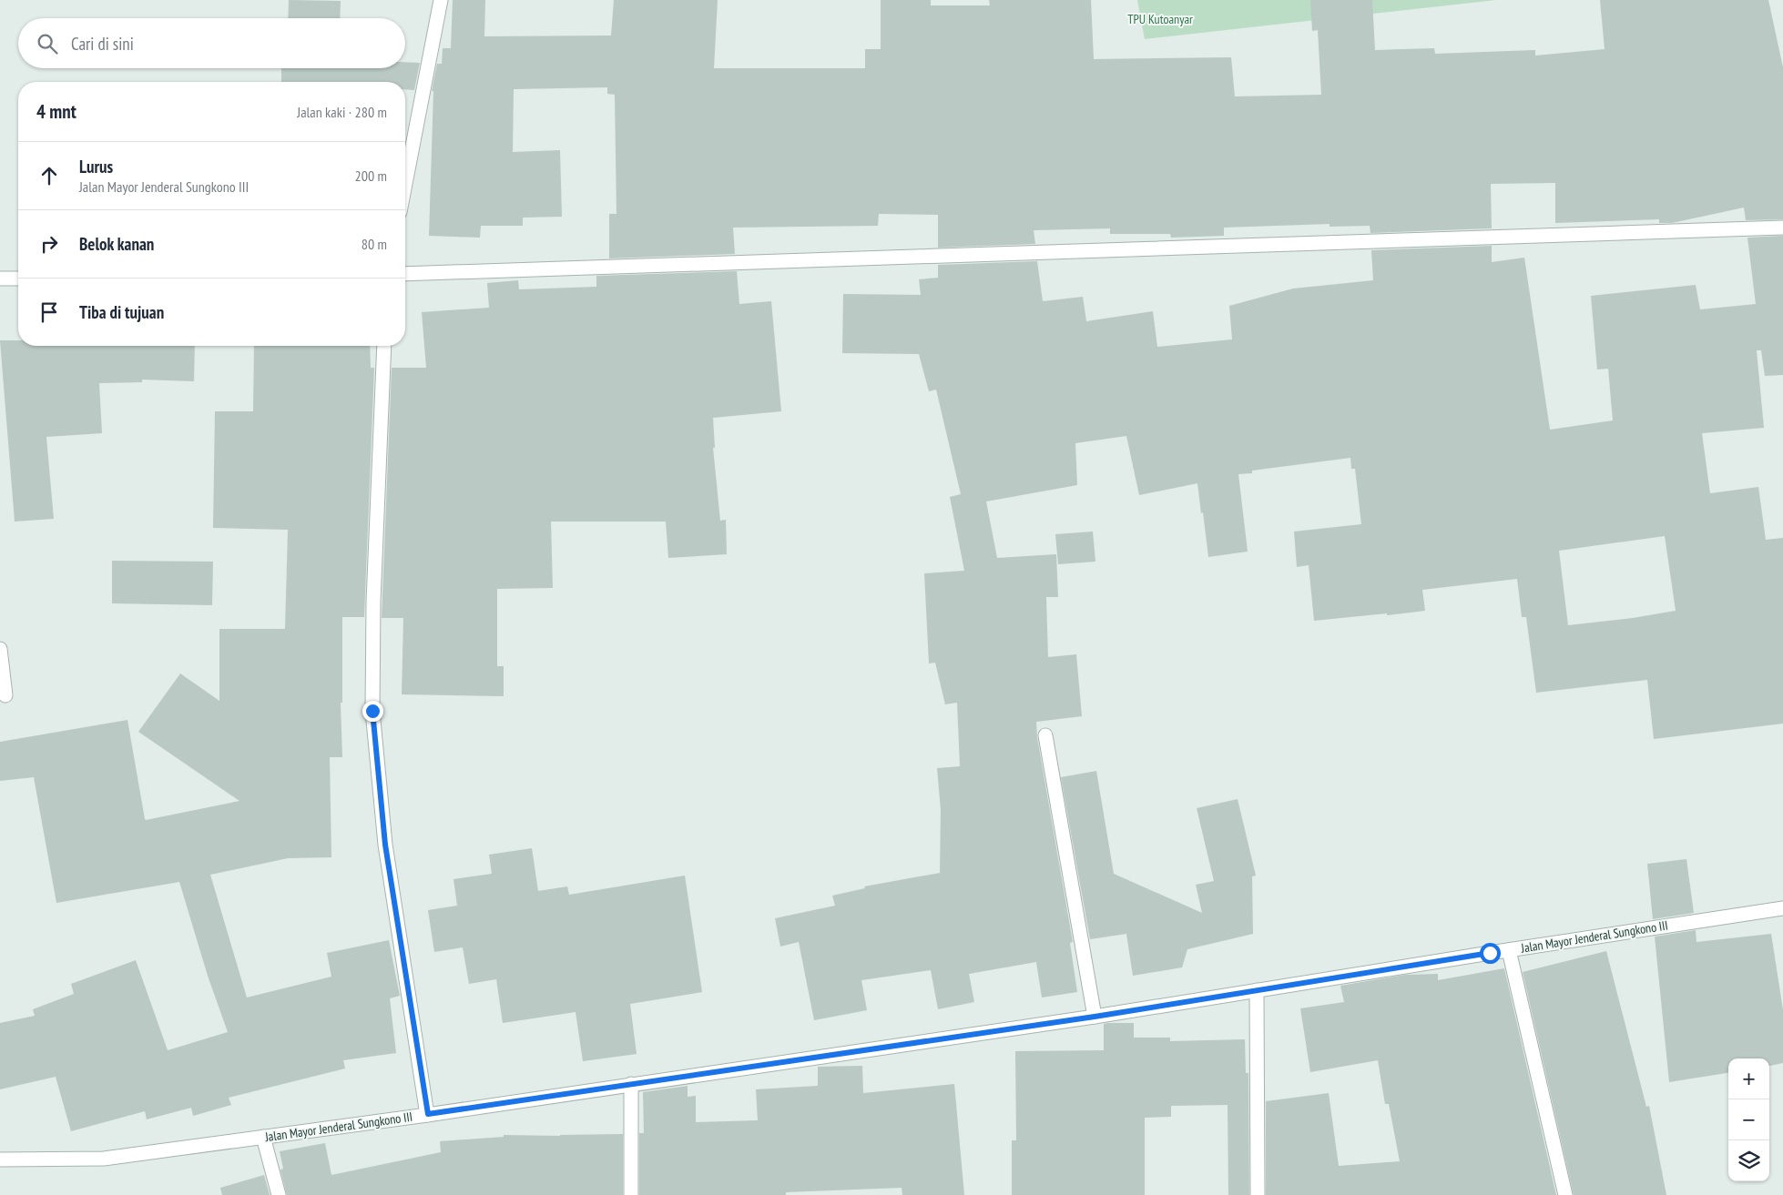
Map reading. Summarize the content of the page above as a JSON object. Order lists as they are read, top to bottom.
{
  "streets": {
    "street": ["Jalan Mayor Jenderal Sungkono III"]
  },
  "parks": ["TPU Kutoanyar"],
  "page": {
    "search": "Cari di sini",
    "heading": ["4 mnt", "Jalan kaki · 280 m"],
    "list": [
      ["Lurus", "Jalan Mayor Jenderal Sungkono III", "200 m"],
      ["Belok kanan", "80 m"],
      "Tiba di tujuan"
    ],
    "map_buttons": ["+", "−"]
  }
}
